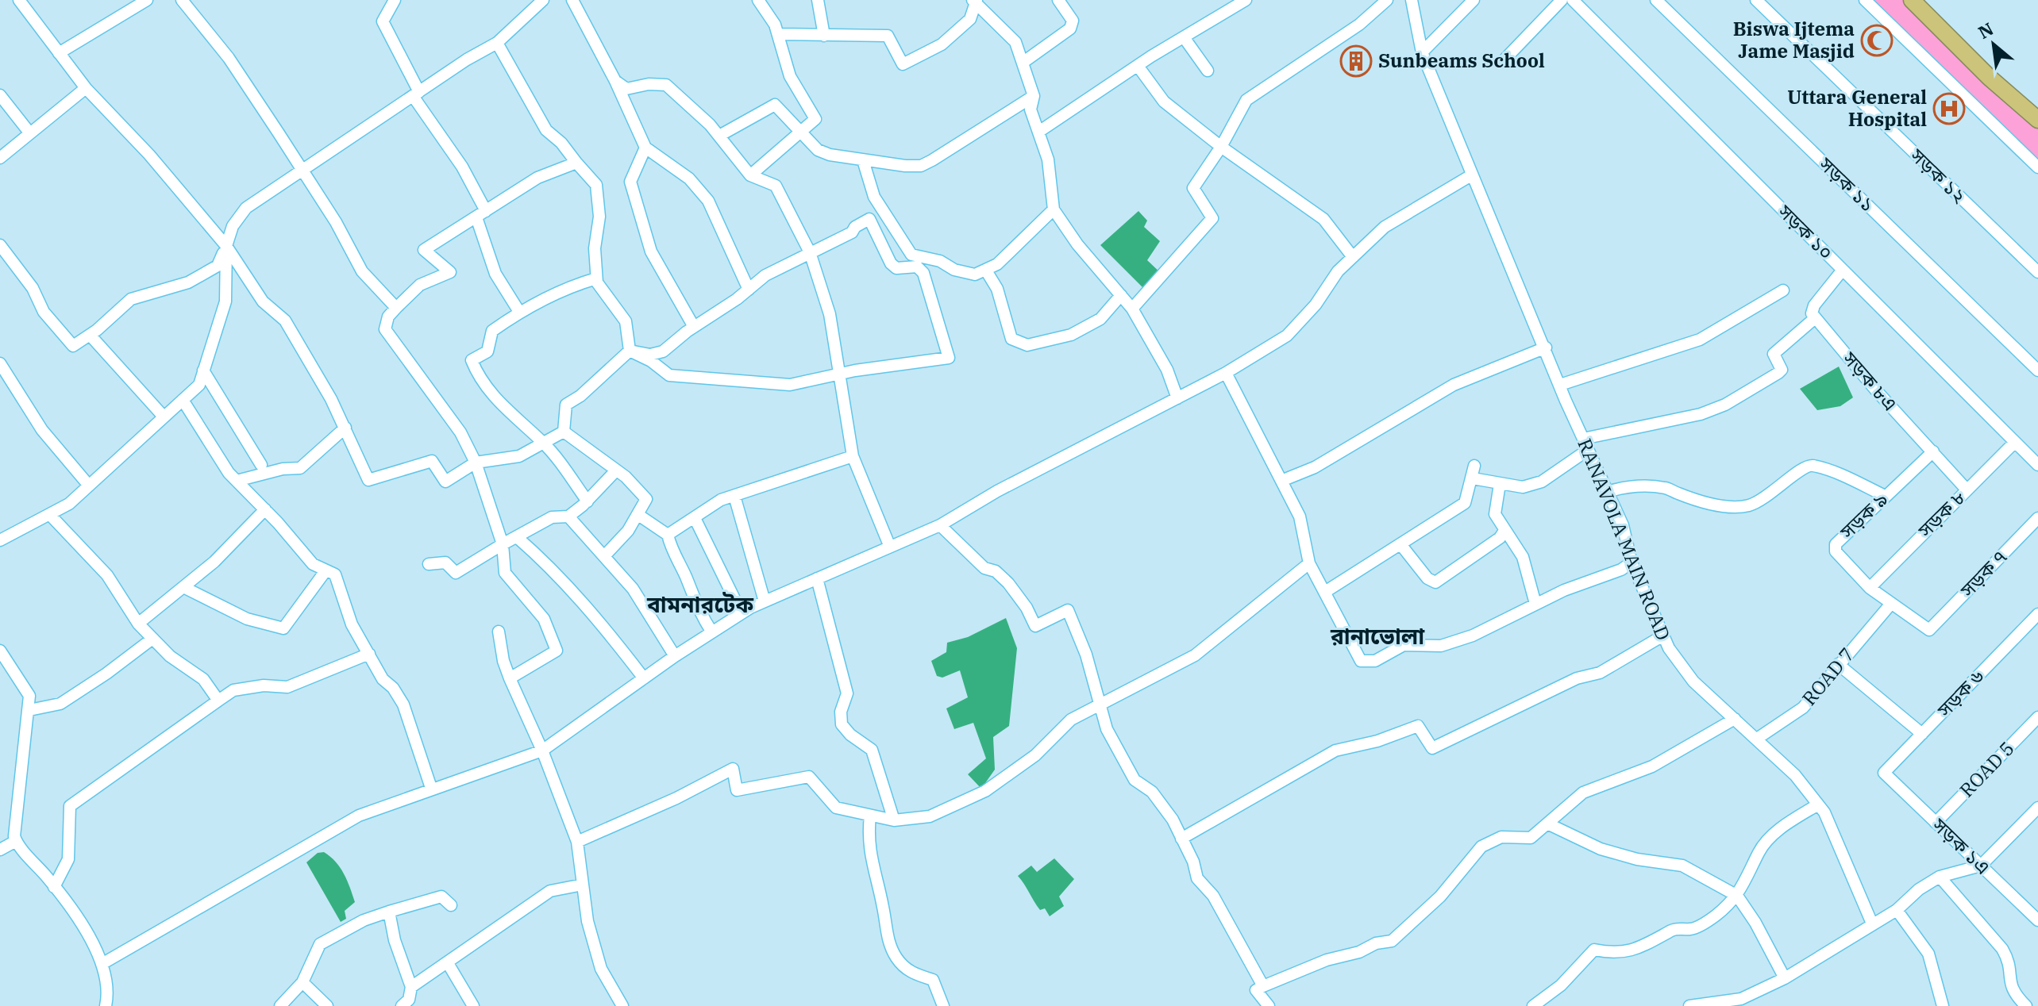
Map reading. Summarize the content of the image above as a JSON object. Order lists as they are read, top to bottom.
{
  "streets": {
    "street": [
      "সড়ক ১২",
      "সড়ক ১১",
      "সড়ক ১০",
      "সড়ক ৮এ",
      "সড়ক ৮",
      "সড়ক ৯",
      "RANAVOLA MAIN ROAD",
      "সড়ক ৭",
      "ROAD 7",
      "সড়ক ৬",
      "ROAD 5",
      "সড়ক ১এ"
    ]
  },
  "crossings": [
    ["সড়ক ১০", "সড়ক ৮"],
    ["সড়ক ৮এ", "সড়ক ৮"],
    ["সড়ক ৮এ", "সড়ক ৯"],
    ["সড়ক ৮", "সড়ক ৯"],
    ["সড়ক ৯", "সড়ক ৭"],
    ["সড়ক ৯", "ROAD 7"],
    ["RANAVOLA MAIN ROAD", "ROAD 7"],
    ["সড়ক ৬", "সড়ক ১এ"],
    ["ROAD 5", "সড়ক ১এ"]
  ],
  "districts": ["বামনারটেক", "রানাভোলা"],
  "places": {
    "mosque": ["Biswa Ijtema Jame Masjid"],
    "building": ["Sunbeams School"],
    "hospital": ["Uttara General Hospital"]
  },
  "north": "top left"
}
